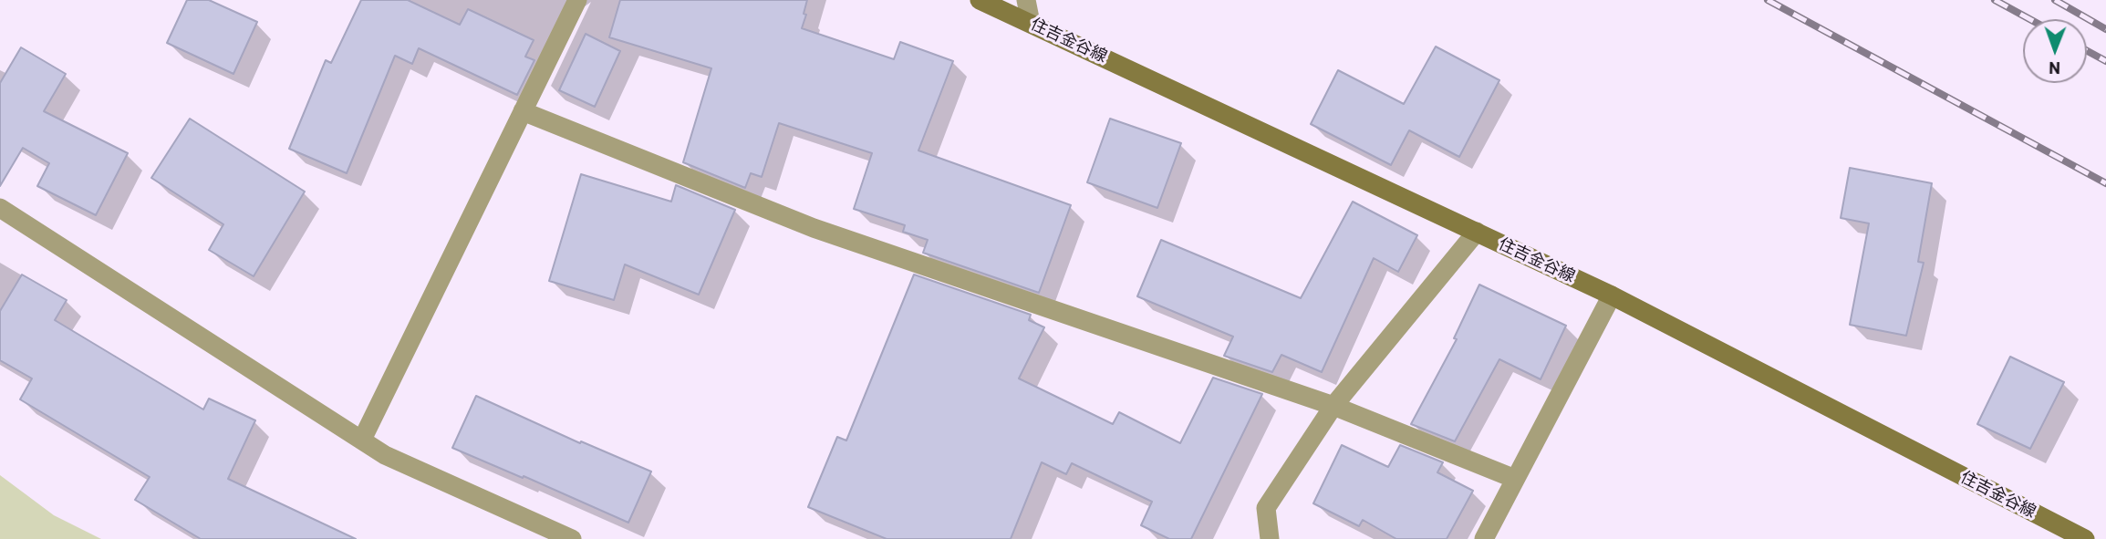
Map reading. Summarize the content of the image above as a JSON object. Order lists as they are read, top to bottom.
{
  "streets": {
    "main road": ["住吉金谷線"]
  },
  "north": "bottom"
}
